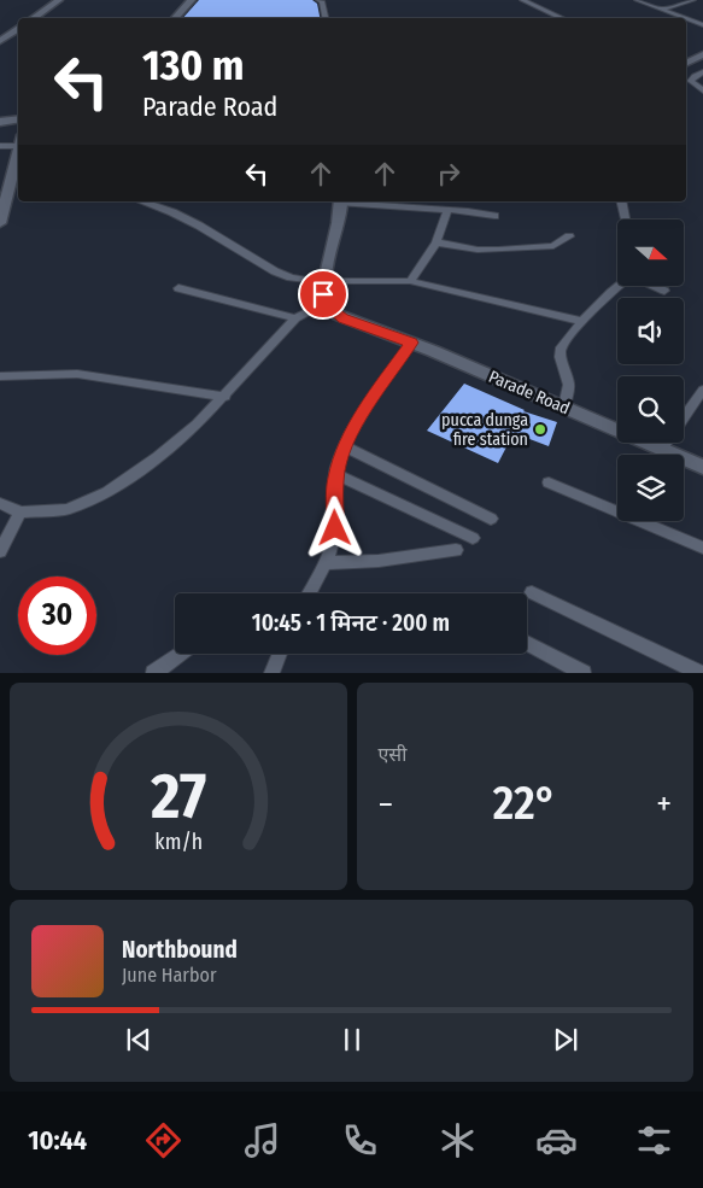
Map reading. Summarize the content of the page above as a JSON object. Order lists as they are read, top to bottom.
{
  "streets": {
    "main road": ["Parade Road"]
  },
  "places": ["pucca dunga fire station"],
  "north": "right",
  "page": {
    "turn": ["130 m", "Parade Road"],
    "limit": "30",
    "trip": "10:45 · 1 मिनट · 200 m",
    "tile": "एसी",
    "heat": ["−", "22°", "+"],
    "song": ["Northbound", "June Harbor"],
    "tabs": "10:44",
    "gauge": ["27", "km/h"]
  }
}
